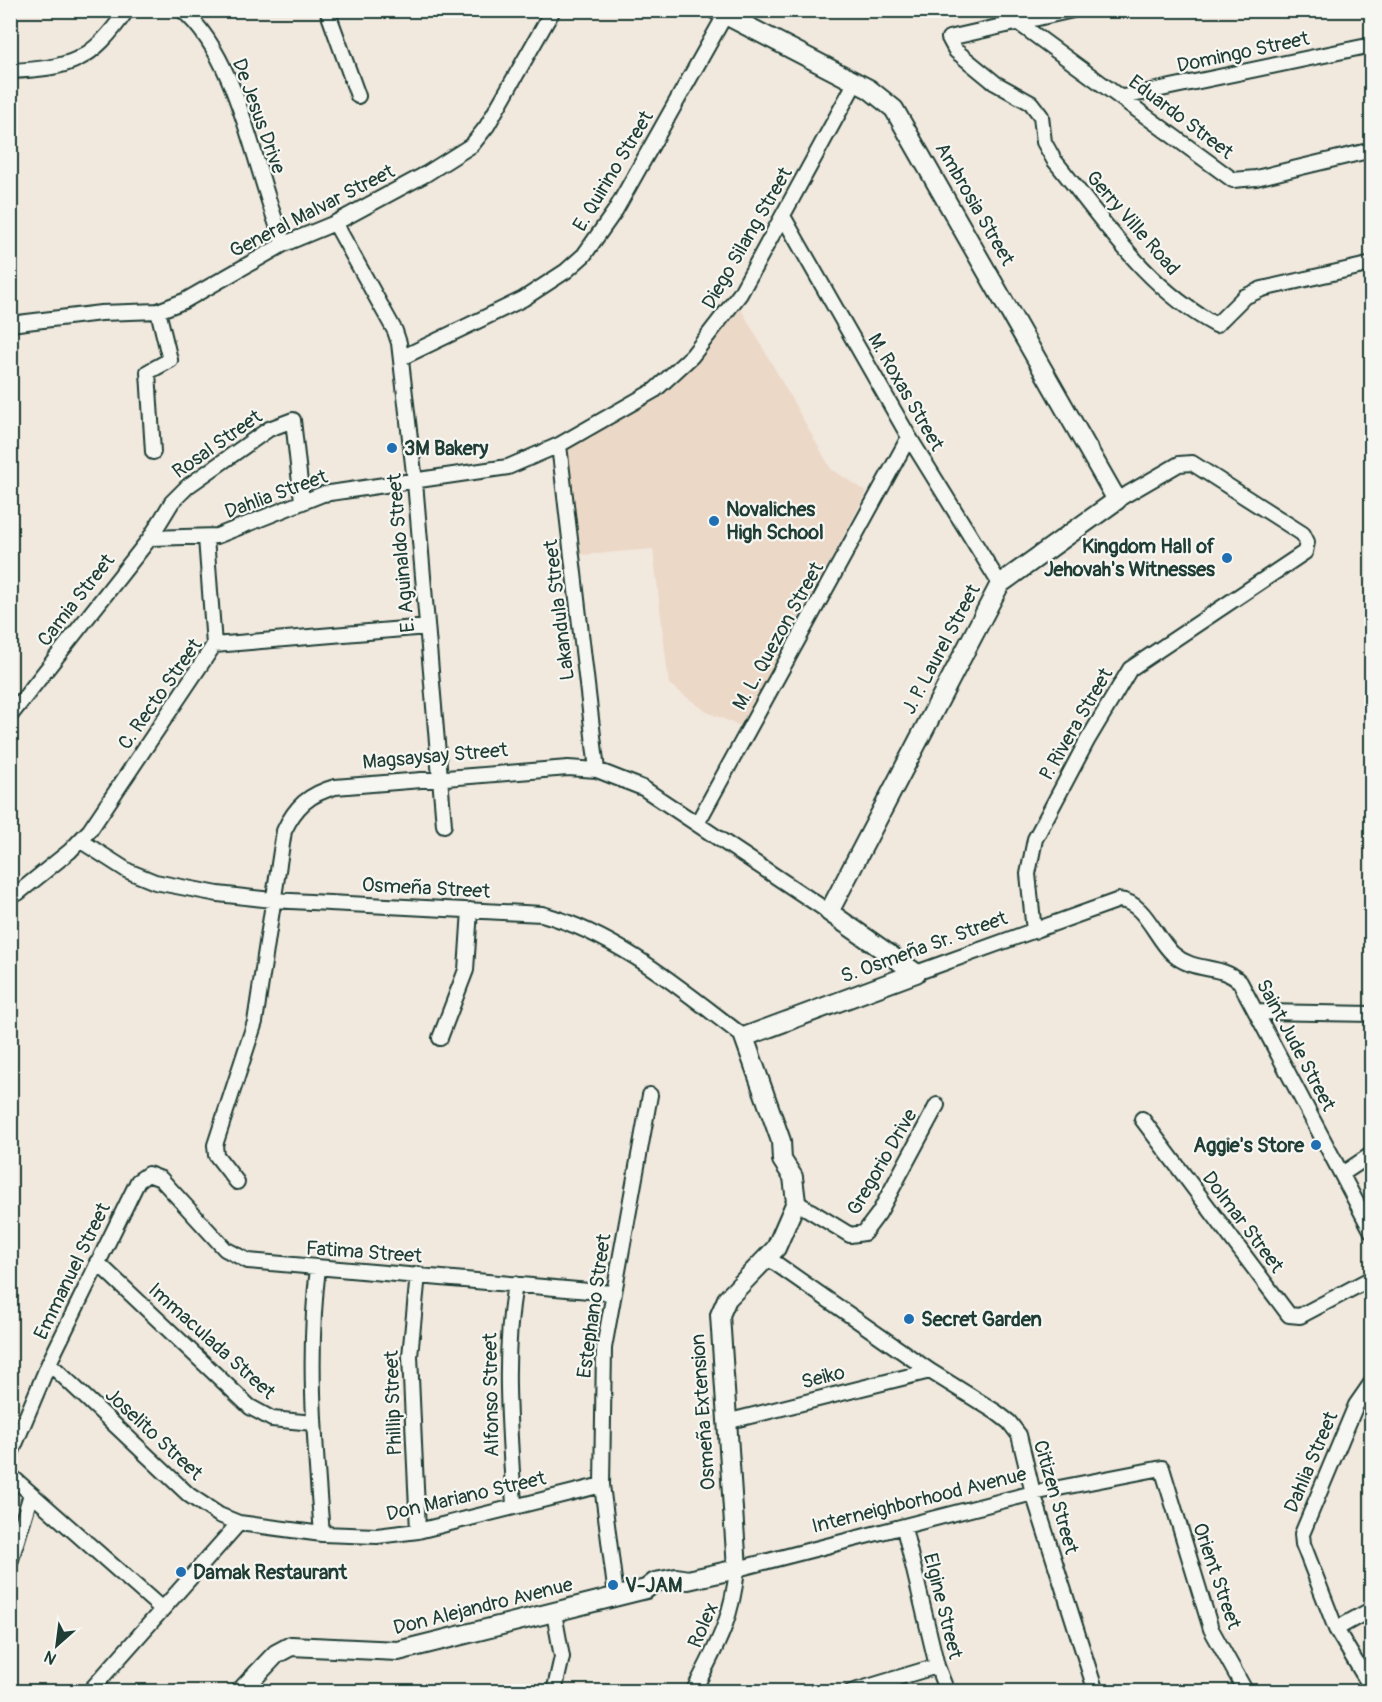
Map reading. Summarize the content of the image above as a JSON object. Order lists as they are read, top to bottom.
{
  "streets": {
    "street": [
      "Domingo Street",
      "De Jesus Drive",
      "Eduardo Street",
      "E. Quirino Street",
      "Ambrosia Street",
      "General Malvar Street",
      "Gerry Ville Road",
      "Diego Silang Street",
      "M. Roxas Street",
      "Rosal Street",
      "Dahlia Street",
      "E. Aguinaldo Street",
      "Camia Street",
      "Lakandula Street",
      "M. L. Quezon Street",
      "J. P. Laurel Street",
      "C. Recto Street",
      "P. Rivera Street",
      "Magsaysay Street",
      "Osmeña Street",
      "S. Osmeña Sr. Street",
      "Saint Jude Street",
      "Gregorio Drive",
      "Dolmar Street",
      "Fatima Street",
      "Emmanuel Street",
      "Estephano Street",
      "Immaculada Street",
      "Seiko",
      "Alfonso Street",
      "Phillip Street",
      "Osmeña Extension",
      "Joselito Street",
      "Don Mariano Street",
      "Citizen Street",
      "Interneighborhood Avenue",
      "Orient Street",
      "Don Alejandro Avenue",
      "Elgine Street",
      "Rolex"
    ]
  },
  "crossings": [
    ["Domingo Street", "Eduardo Street"],
    ["De Jesus Drive", "General Malvar Street"],
    ["Eduardo Street", "Gerry Ville Road"],
    ["E. Quirino Street", "Ambrosia Street"],
    ["E. Quirino Street", "E. Aguinaldo Street"],
    ["Ambrosia Street", "Diego Silang Street"],
    ["Ambrosia Street", "J. P. Laurel Street"],
    ["General Malvar Street", "E. Aguinaldo Street"],
    ["Diego Silang Street", "M. Roxas Street"],
    ["Diego Silang Street", "Dahlia Street"],
    ["Diego Silang Street", "E. Aguinaldo Street"],
    ["Diego Silang Street", "Lakandula Street"],
    ["M. Roxas Street", "M. L. Quezon Street"],
    ["M. Roxas Street", "J. P. Laurel Street"],
    ["Rosal Street", "Dahlia Street"],
    ["Rosal Street", "Camia Street"],
    ["Dahlia Street", "E. Aguinaldo Street"],
    ["Dahlia Street", "Camia Street"],
    ["E. Aguinaldo Street", "C. Recto Street"],
    ["E. Aguinaldo Street", "Magsaysay Street"],
    ["Lakandula Street", "Magsaysay Street"],
    ["M. L. Quezon Street", "Magsaysay Street"],
    ["J. P. Laurel Street", "P. Rivera Street"],
    ["J. P. Laurel Street", "Magsaysay Street"],
    ["C. Recto Street", "Osmeña Street"],
    ["P. Rivera Street", "S. Osmeña Sr. Street"],
    ["Magsaysay Street", "Osmeña Street"],
    ["Magsaysay Street", "S. Osmeña Sr. Street"],
    ["Osmeña Street", "S. Osmeña Sr. Street"],
    ["Osmeña Street", "Osmeña Extension"],
    ["S. Osmeña Sr. Street", "Saint Jude Street"],
    ["S. Osmeña Sr. Street", "Osmeña Extension"],
    ["Gregorio Drive", "Osmeña Extension"],
    ["Fatima Street", "Emmanuel Street"],
    ["Fatima Street", "Estephano Street"],
    ["Fatima Street", "Alfonso Street"],
    ["Fatima Street", "Phillip Street"],
    ["Emmanuel Street", "Immaculada Street"],
    ["Emmanuel Street", "Joselito Street"],
    ["Estephano Street", "Don Mariano Street"],
    ["Estephano Street", "Don Alejandro Avenue"],
    ["Seiko", "Osmeña Extension"],
    ["Seiko", "Citizen Street"],
    ["Alfonso Street", "Don Mariano Street"],
    ["Phillip Street", "Don Mariano Street"],
    ["Osmeña Extension", "Citizen Street"],
    ["Osmeña Extension", "Interneighborhood Avenue"],
    ["Osmeña Extension", "Rolex"],
    ["Joselito Street", "Don Mariano Street"],
    ["Citizen Street", "Interneighborhood Avenue"],
    ["Interneighborhood Avenue", "Orient Street"],
    ["Interneighborhood Avenue", "Don Alejandro Avenue"],
    ["Interneighborhood Avenue", "Elgine Street"],
    ["Interneighborhood Avenue", "Rolex"]
  ],
  "places": [
    "3M Bakery",
    "Novaliches High School",
    "Kingdom Hall of Jehovah's Witnesses",
    "Aggie's Store",
    "Secret Garden",
    "Damak Restaurant",
    "V-JAM"
  ],
  "north": "bottom left"
}
